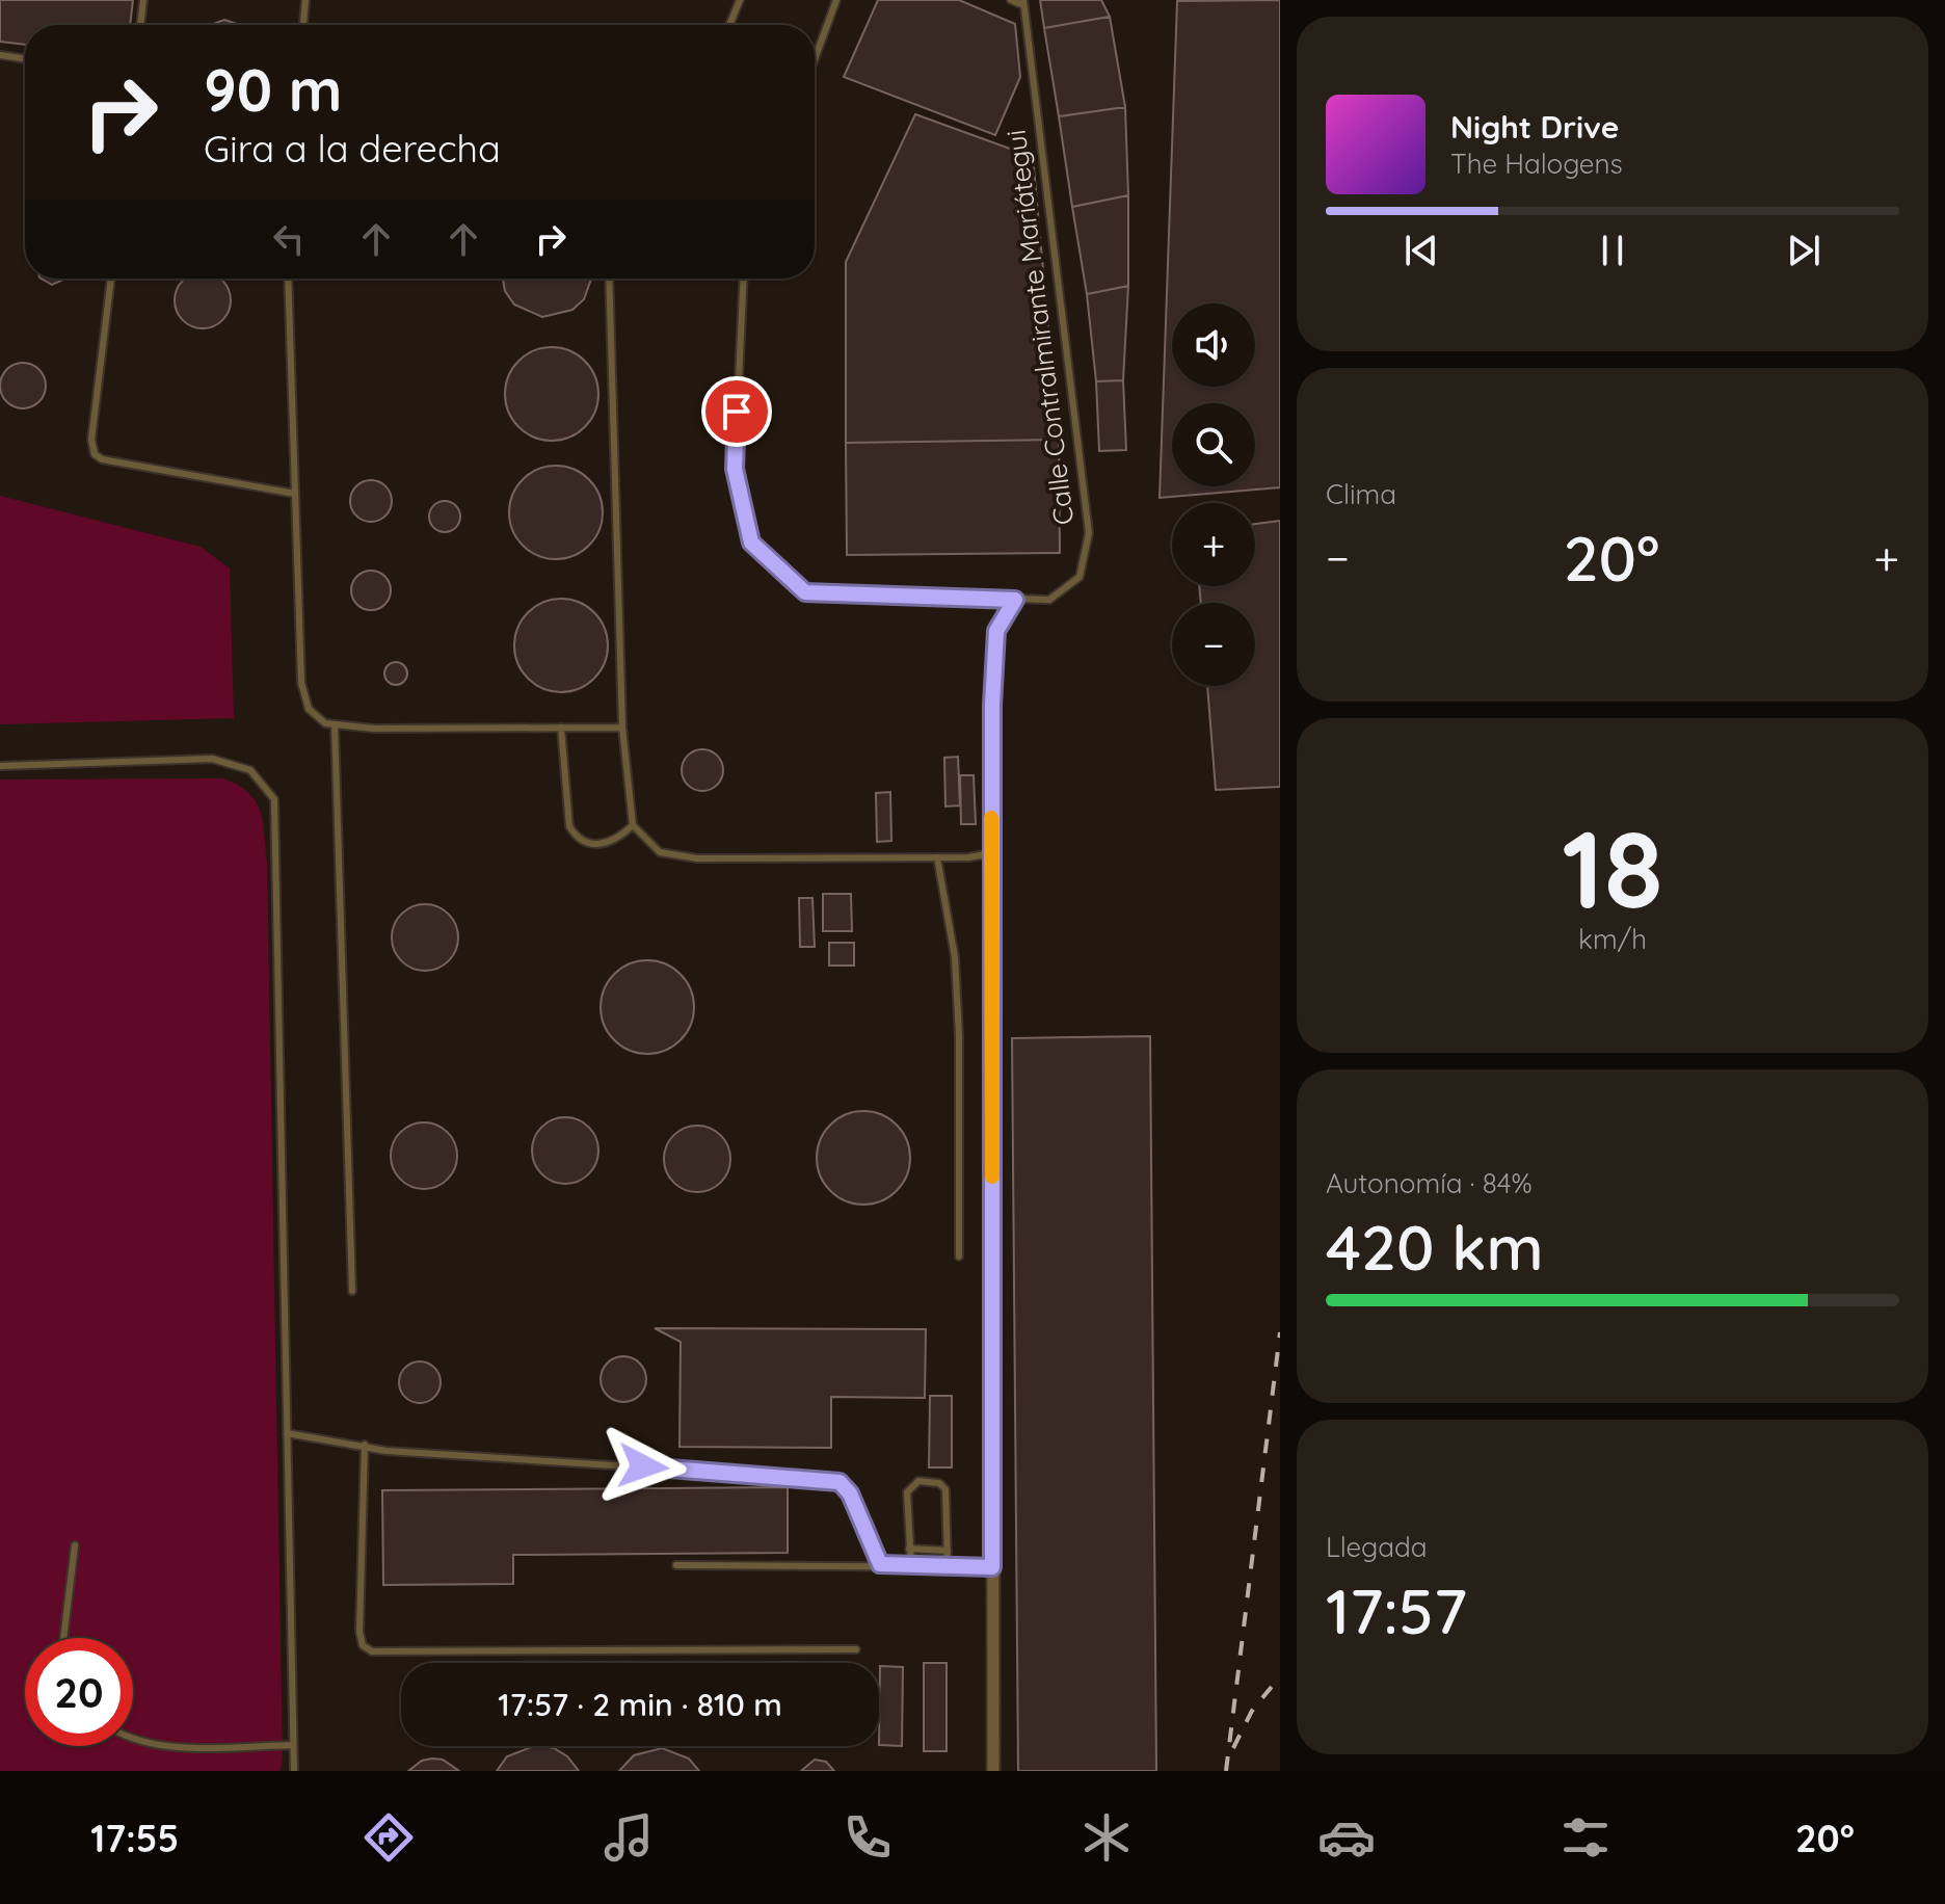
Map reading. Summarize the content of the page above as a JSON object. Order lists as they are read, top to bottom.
{
  "streets": {
    "lane": ["Calle Contralmirante Mariátegui"]
  },
  "page": {
    "turn": ["90 m", "Gira a la derecha"],
    "song": ["Night Drive", "The Halogens"],
    "map_buttons": ["+", "−"],
    "tile": [
      "Clima",
      ["18", "km/h"],
      ["Autonomía · 84%", "420 km"],
      ["Llegada", "17:57"]
    ],
    "heat": ["−", "20°", "+"],
    "limit": "20",
    "trip": "17:57 · 2 min · 810 m",
    "tabs": ["17:55", "20°"]
  }
}
